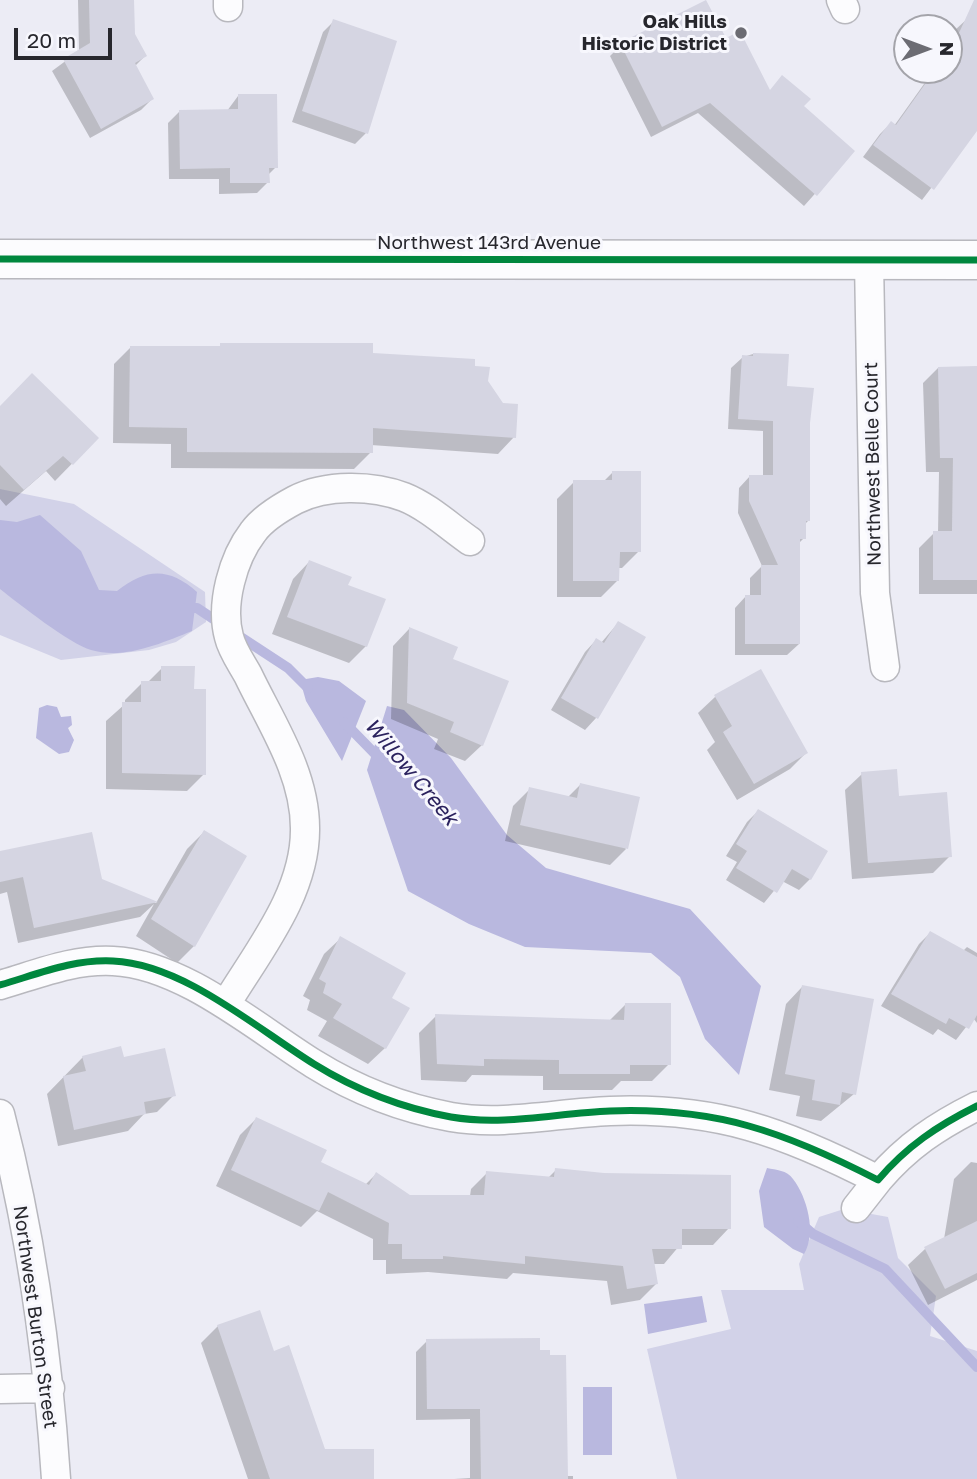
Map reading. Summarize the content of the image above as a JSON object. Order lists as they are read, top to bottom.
{
  "streets": {
    "main road": ["Northwest 143rd Avenue"],
    "street": ["Northwest Belle Court", "Northwest Burton Street"]
  },
  "crossings": [
    ["Northwest 143rd Avenue", "Northwest Belle Court"]
  ],
  "water": ["Willow Creek"],
  "places": ["Oak Hills Historic District"],
  "scale_bar": "20 m",
  "north": "right"
}
